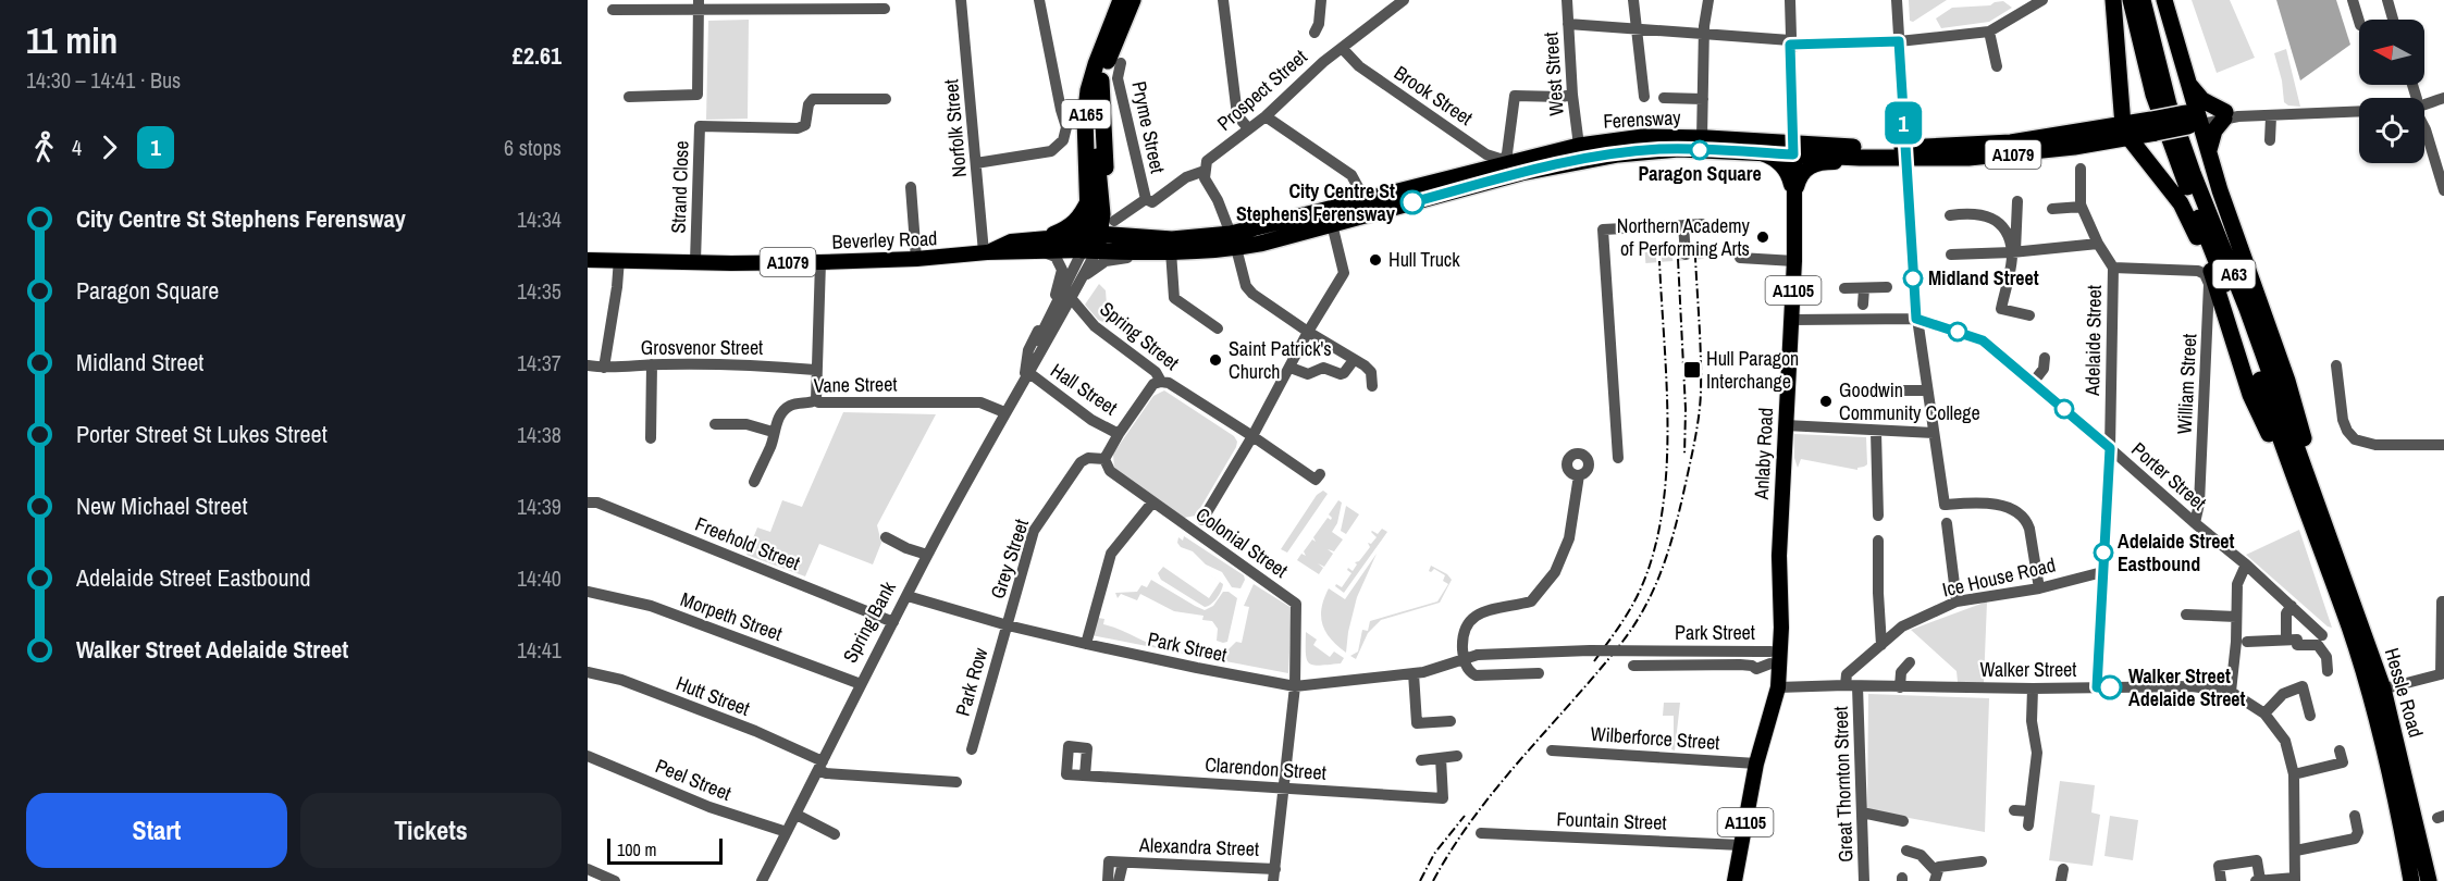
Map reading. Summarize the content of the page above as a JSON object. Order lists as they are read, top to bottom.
{
  "streets": {
    "highway": [
      "A165",
      "Ferensway",
      "A1079",
      "A63",
      "Hessle Road"
    ],
    "main road": ["Beverley Road", "A1105", "Anlaby Road"],
    "street": [
      "West Street",
      "Prospect Street",
      "Brook Street",
      "Pryme Street",
      "Norfolk Street",
      "Strand Close",
      "Spring Street",
      "Adelaide Street",
      "Grosvenor Street",
      "William Street",
      "Vane Street",
      "Hall Street",
      "Porter Street",
      "Colonial Street",
      "Freehold Street",
      "Grey Street",
      "Ice House Road",
      "Morpeth Street",
      "Spring Bank",
      "Park Street",
      "Walker Street",
      "Park Row",
      "Hutt Street",
      "Wilberforce Street",
      "Clarendon Street",
      "Peel Street",
      "Great Thornton Street",
      "Fountain Street",
      "Alexandra Street"
    ]
  },
  "crossings": [
    ["West Street", "Ferensway"],
    ["Prospect Street", "Brook Street"],
    ["Prospect Street", "Pryme Street"],
    ["Brook Street", "Ferensway"],
    ["A165", "Ferensway"],
    ["A165", "Beverley Road"],
    ["A165", "Spring Bank"],
    ["Ferensway", "Beverley Road"],
    ["Ferensway", "Anlaby Road"],
    ["Ferensway", "Spring Bank"],
    ["Norfolk Street", "Beverley Road"],
    ["Strand Close", "Beverley Road"],
    ["Beverley Road", "Spring Bank"],
    ["A63", "Hessle Road"],
    ["Spring Street", "Spring Bank"],
    ["Adelaide Street", "William Street"],
    ["Adelaide Street", "Porter Street"],
    ["Adelaide Street", "Ice House Road"],
    ["Adelaide Street", "Walker Street"],
    ["William Street", "Porter Street"],
    ["Vane Street", "Spring Bank"],
    ["Hall Street", "Spring Bank"],
    ["Anlaby Road", "Park Street"],
    ["Anlaby Road", "Wilberforce Street"],
    ["Anlaby Road", "Fountain Street"],
    ["Colonial Street", "Grey Street"],
    ["Colonial Street", "Park Street"],
    ["Freehold Street", "Spring Bank"],
    ["Grey Street", "Park Street"],
    ["Grey Street", "Park Row"],
    ["Ice House Road", "Walker Street"],
    ["Ice House Road", "Great Thornton Street"],
    ["Morpeth Street", "Spring Bank"],
    ["Spring Bank", "Park Street"],
    ["Spring Bank", "Hutt Street"],
    ["Spring Bank", "Peel Street"],
    ["Park Street", "Park Row"],
    ["Walker Street", "Great Thornton Street"]
  ],
  "places": {
    "other": [
      "Paragon Square",
      "City Centre St Stephens Ferensway",
      "Northern Academy of Performing Arts",
      "Hull Truck",
      "Midland Street",
      "Saint Patrick's Church",
      "Goodwin Community College",
      "Adelaide Street Eastbound",
      "Walker Street Adelaide Street"
    ],
    "transit": ["Hull Paragon Interchange"]
  },
  "lines": ["bus line 1"],
  "scale_bar": "100 m",
  "north": "left",
  "page": {
    "heading": ["11 min", "14:30 – 14:41 · Bus", "£2.61"],
    "on_map": "1",
    "legs": ["4", "1", "6 stops"],
    "list": [
      {
        "name": "City Centre St Stephens Ferensway",
        "value": "14:34"
      },
      {
        "name": "Paragon Square",
        "value": "14:35"
      },
      {
        "name": "Midland Street",
        "value": "14:37"
      },
      {
        "name": "Porter Street St Lukes Street",
        "value": "14:38"
      },
      {
        "name": "New Michael Street",
        "value": "14:39"
      },
      {
        "name": "Adelaide Street Eastbound",
        "value": "14:40"
      },
      {
        "name": "Walker Street Adelaide Street",
        "value": "14:41"
      }
    ],
    "buttons": ["Start", "Tickets"],
    "scale": "100 m"
  }
}
